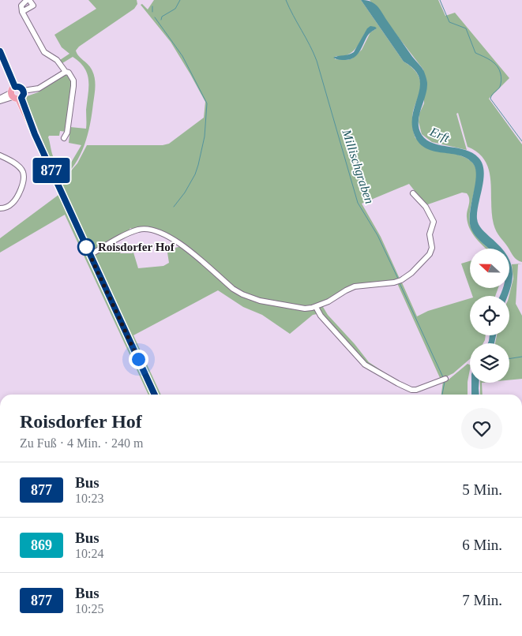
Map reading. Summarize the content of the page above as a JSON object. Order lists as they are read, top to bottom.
{
  "water": ["Erft", "Millischgraben"],
  "places": ["Roisdorfer Hof"],
  "lines": ["bus line 877"],
  "north": "left",
  "page": {
    "on_map": "877",
    "heading": ["Roisdorfer Hof", "Zu Fuß · 4 Min. · 240 m"],
    "list": [
      {
        "mark": "877",
        "name": "Bus",
        "note": "10:23",
        "value": "5 Min."
      },
      {
        "mark": "869",
        "name": "Bus",
        "note": "10:24",
        "value": "6 Min."
      },
      {
        "mark": "877",
        "name": "Bus",
        "note": "10:25",
        "value": "7 Min."
      }
    ]
  }
}
